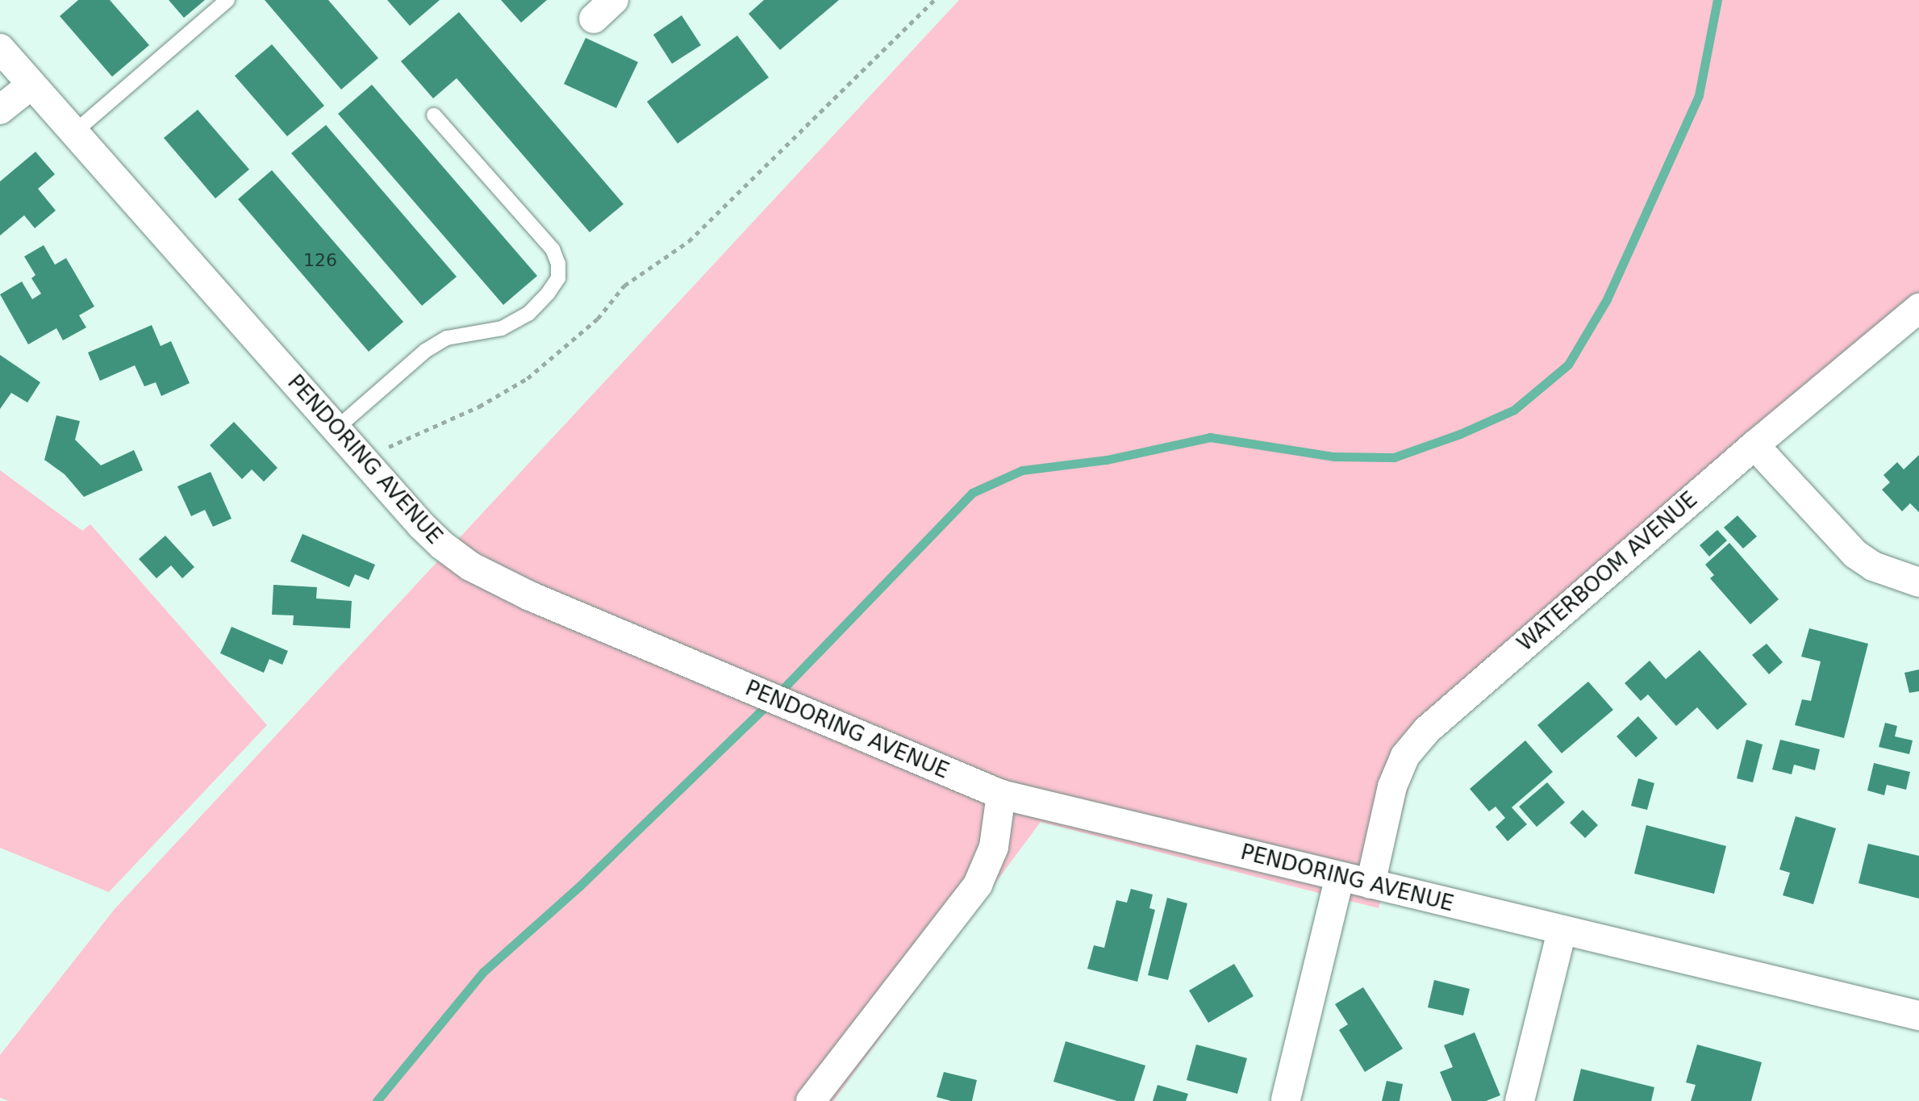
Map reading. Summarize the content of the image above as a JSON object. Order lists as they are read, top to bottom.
{
  "streets": {
    "street": ["PENDORING AVENUE", "WATERBOOM AVENUE"]
  },
  "crossings": [
    ["PENDORING AVENUE", "WATERBOOM AVENUE"]
  ],
  "house_numbers": ["126"]
}
